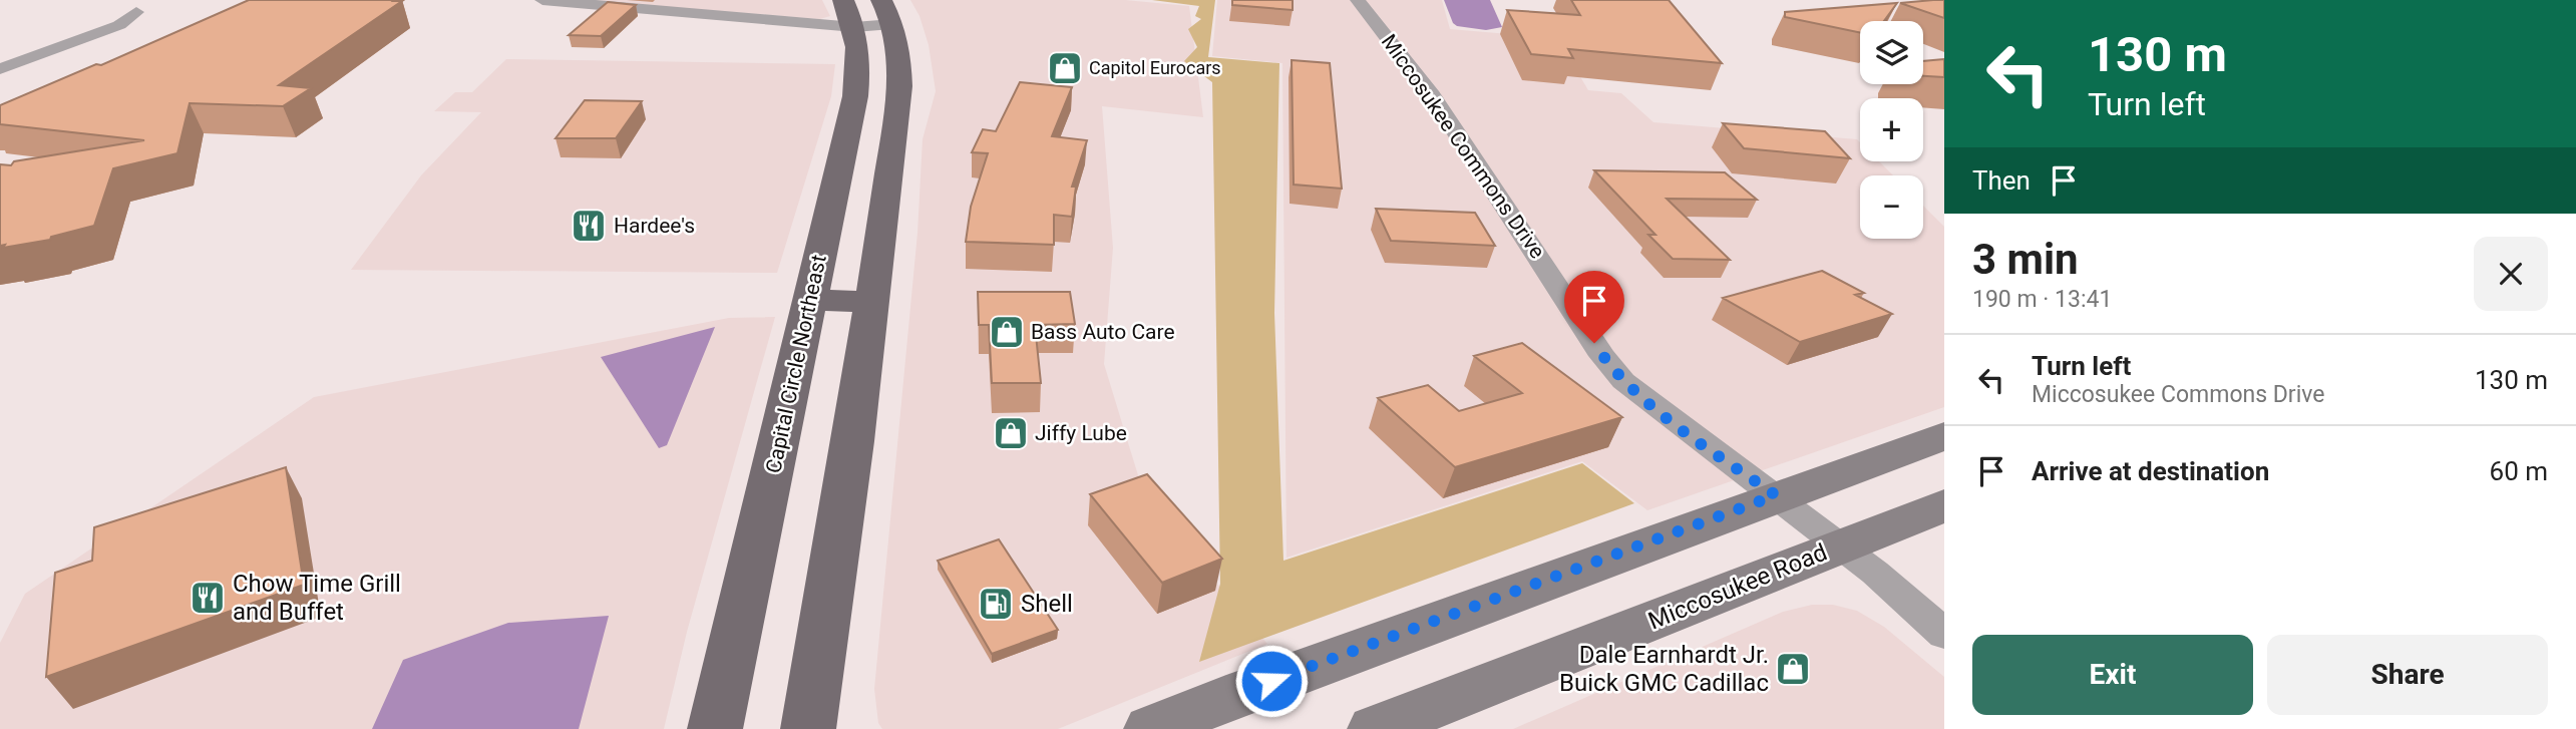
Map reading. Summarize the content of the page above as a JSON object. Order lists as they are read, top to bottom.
{
  "streets": {
    "main road": ["Capital Circle Northeast"],
    "street": ["Miccosukee Commons Drive", "Miccosukee Road"]
  },
  "crossings": [
    ["Miccosukee Commons Drive", "Miccosukee Road"]
  ],
  "places": {
    "shop": [
      "Capitol Eurocars",
      "Bass Auto Care",
      "Jiffy Lube",
      "Dale Earnhardt Jr. Buick GMC Cadillac"
    ],
    "restaurant": ["Hardee's", "Chow Time Grill and Buffet"],
    "fuel station": ["Shell"]
  },
  "page": {
    "turn": ["130 m", "Turn left"],
    "map_buttons": ["+", "−"],
    "then": "Then",
    "heading": ["3 min", "190 m · 13:41"],
    "list": [
      {
        "name": "Turn left",
        "note": "Miccosukee Commons Drive",
        "value": "130 m"
      },
      {
        "name": "Arrive at destination",
        "value": "60 m"
      }
    ],
    "buttons": ["Exit", "Share"]
  }
}
